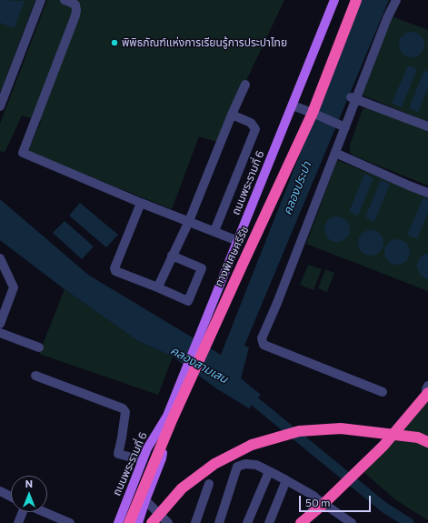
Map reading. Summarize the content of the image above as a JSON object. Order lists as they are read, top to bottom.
{
  "streets": {
    "highway": ["ทางพิเศษศรีรัช"],
    "main road": ["ถนนพระรามที่ 6"]
  },
  "water": ["คลองประปา", "คลองสามเสน"],
  "places": ["พิพิธภัณฑ์แห่งการเรียนรู้การประปาไทย"],
  "scale_bar": "50 m",
  "north": "top"
}
